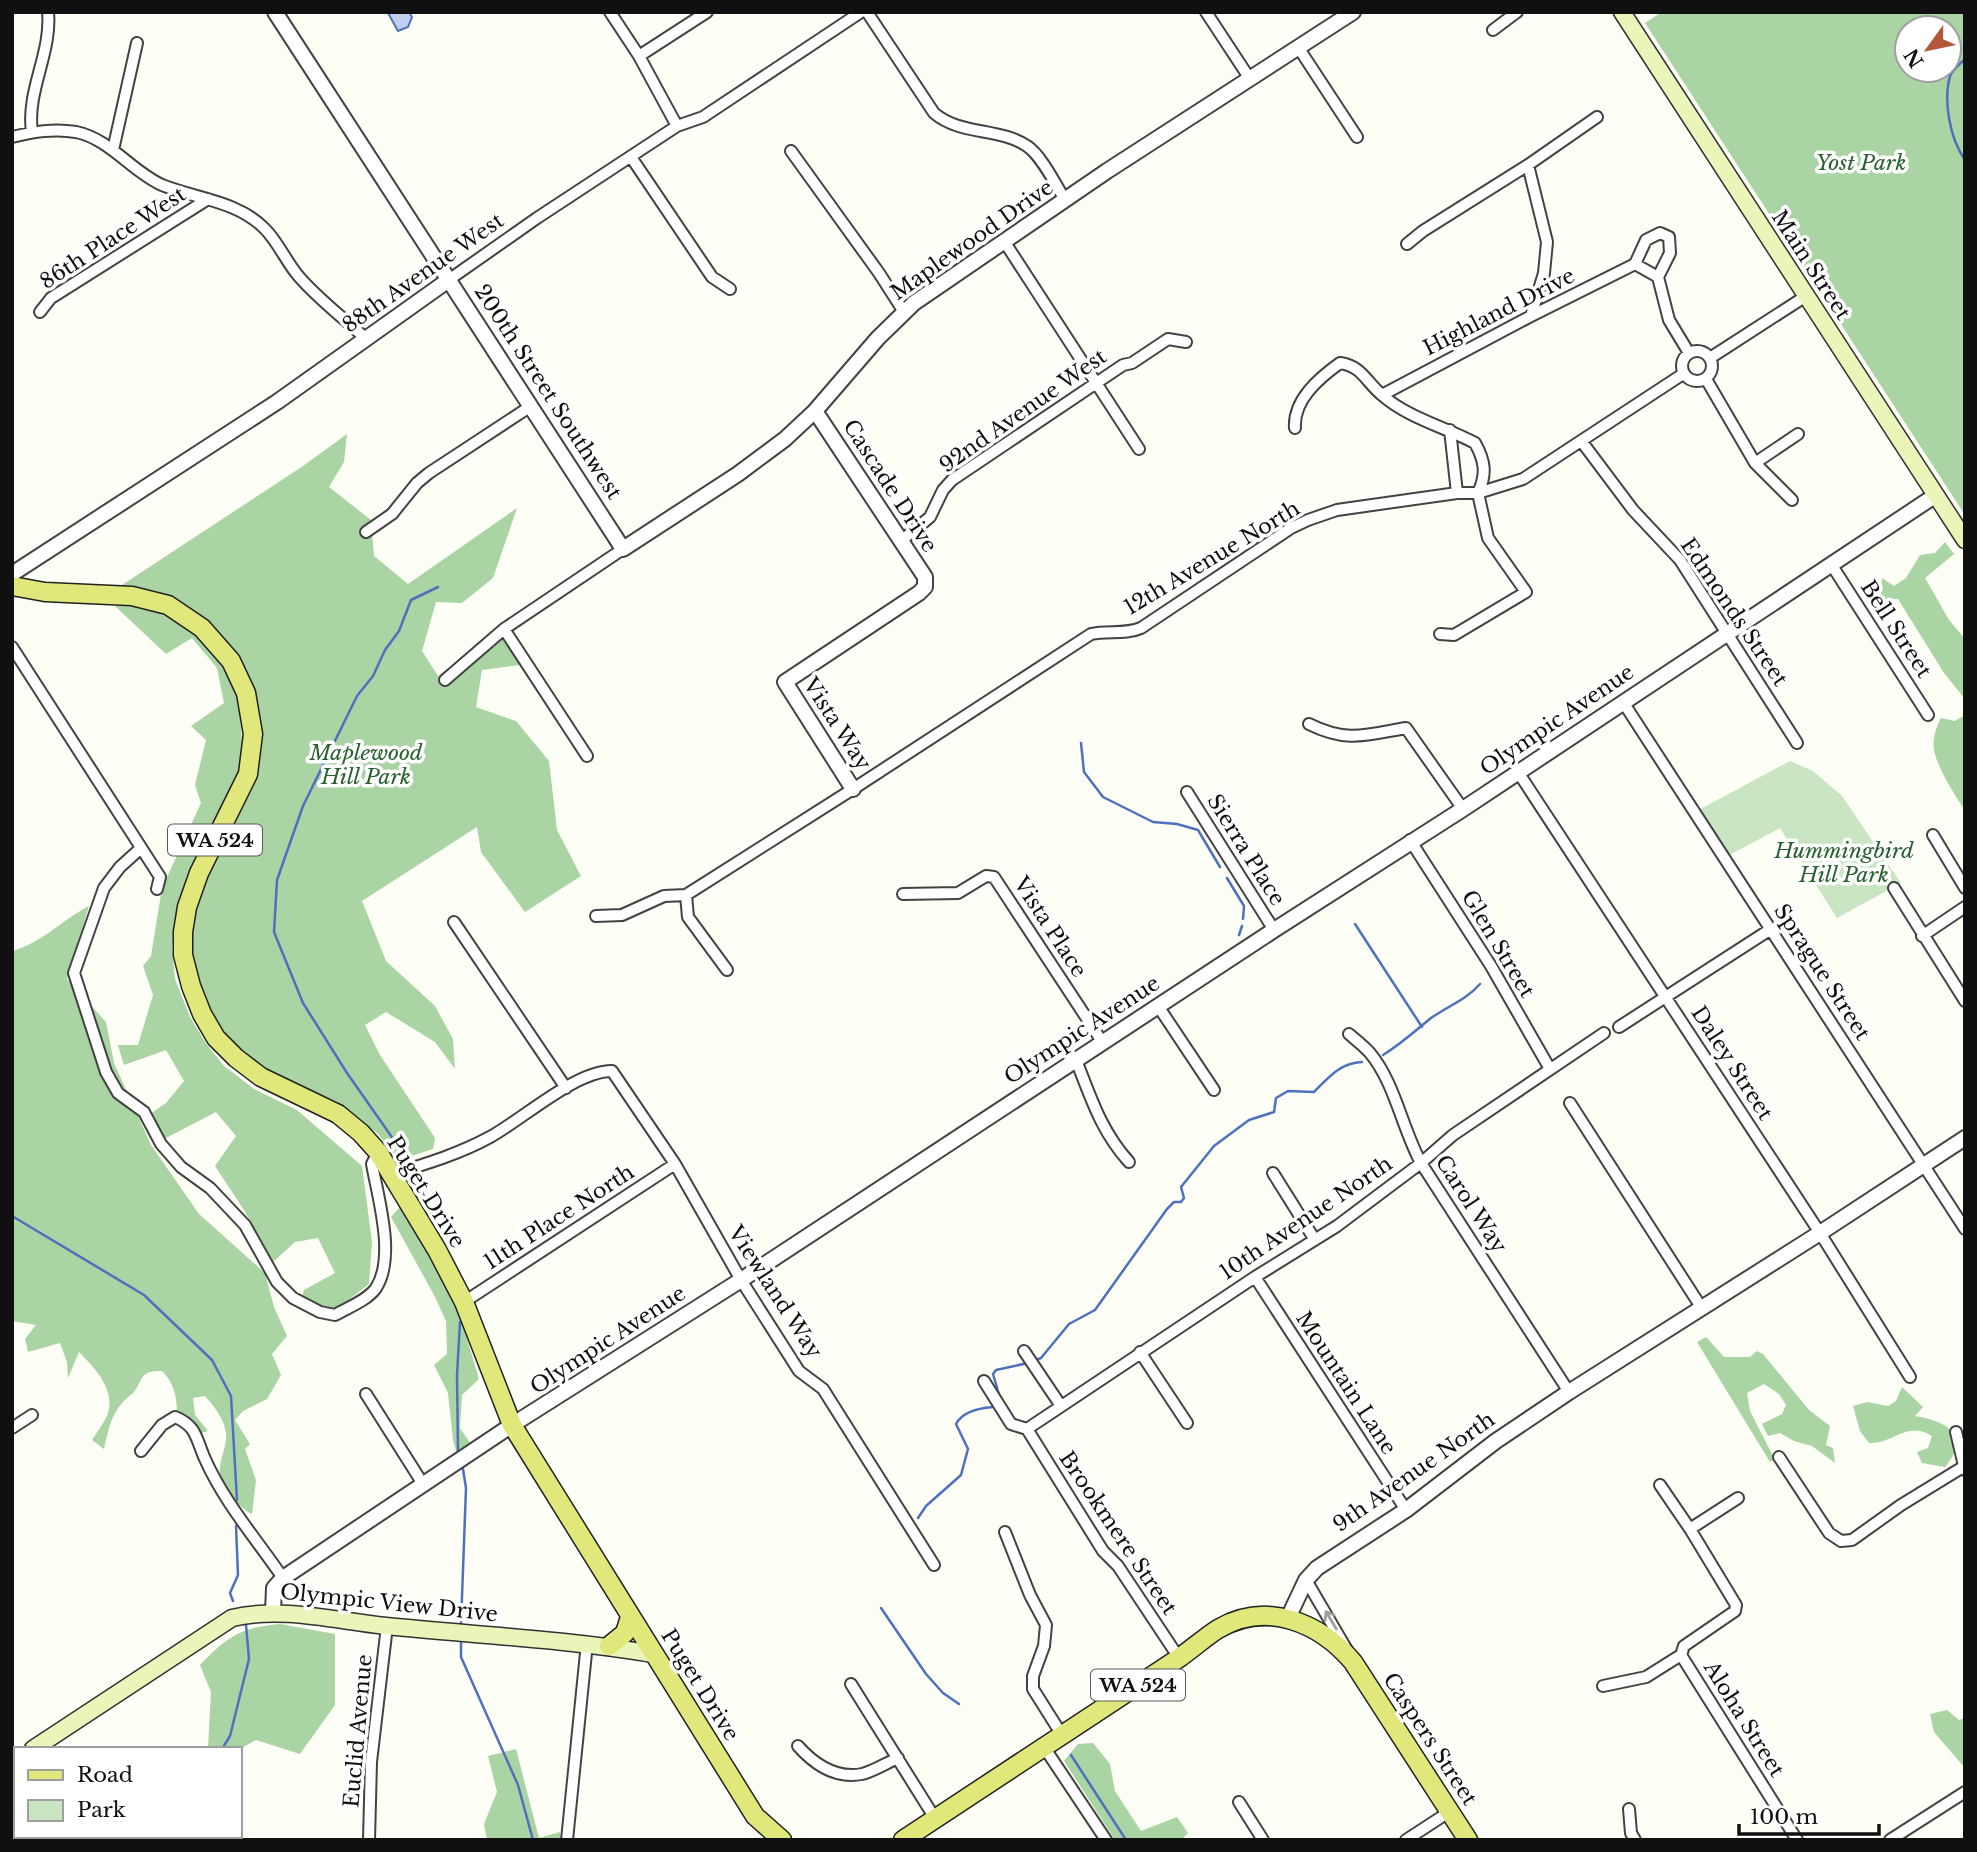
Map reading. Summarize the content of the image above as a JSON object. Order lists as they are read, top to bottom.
{
  "streets": {
    "main road": [
      "Main Street",
      "WA 524",
      "Puget Drive",
      "Olympic View Drive",
      "Caspers Street"
    ],
    "street": [
      "86th Place West",
      "Maplewood Drive",
      "88th Avenue West",
      "Highland Drive",
      "200th Street Southwest",
      "92nd Avenue West",
      "Cascade Drive",
      "12th Avenue North",
      "Edmonds Street",
      "Bell Street",
      "Olympic Avenue",
      "Vista Way",
      "Sierra Place",
      "Vista Place",
      "Glen Street",
      "Sprague Street",
      "Daley Street",
      "Carol Way",
      "11th Place North",
      "10th Avenue North",
      "Viewland Way",
      "Mountain Lane",
      "9th Avenue North",
      "Brookmere Street",
      "Aloha Street",
      "Euclid Avenue"
    ]
  },
  "crossings": [
    ["Maplewood Drive", "200th Street Southwest"],
    ["Maplewood Drive", "Cascade Drive"],
    ["Main Street", "Olympic Avenue"],
    ["88th Avenue West", "200th Street Southwest"],
    ["92nd Avenue West", "Cascade Drive"],
    ["Cascade Drive", "Vista Way"],
    ["12th Avenue North", "Edmonds Street"],
    ["12th Avenue North", "Vista Way"],
    ["Edmonds Street", "Olympic Avenue"],
    ["Bell Street", "Olympic Avenue"],
    ["Olympic Avenue", "Sierra Place"],
    ["Olympic Avenue", "Vista Place"],
    ["Olympic Avenue", "Glen Street"],
    ["Olympic Avenue", "Sprague Street"],
    ["Olympic Avenue", "Daley Street"],
    ["Olympic Avenue", "Puget Drive"],
    ["Olympic Avenue", "Viewland Way"],
    ["WA 524", "Puget Drive"],
    ["WA 524", "9th Avenue North"],
    ["WA 524", "Brookmere Street"],
    ["WA 524", "Caspers Street"],
    ["Glen Street", "10th Avenue North"],
    ["Sprague Street", "9th Avenue North"],
    ["Daley Street", "9th Avenue North"],
    ["Puget Drive", "11th Place North"],
    ["Puget Drive", "Olympic View Drive"],
    ["Carol Way", "10th Avenue North"],
    ["Carol Way", "9th Avenue North"],
    ["11th Place North", "Viewland Way"],
    ["10th Avenue North", "Mountain Lane"],
    ["10th Avenue North", "Brookmere Street"],
    ["Mountain Lane", "9th Avenue North"],
    ["9th Avenue North", "Caspers Street"],
    ["Olympic View Drive", "Euclid Avenue"]
  ],
  "parks": ["Yost Park", "Maplewood Hill Park", "Hummingbird Hill Park"],
  "legend": ["Road", "Park"],
  "scale_bar": "100 m",
  "north": "bottom left"
}
